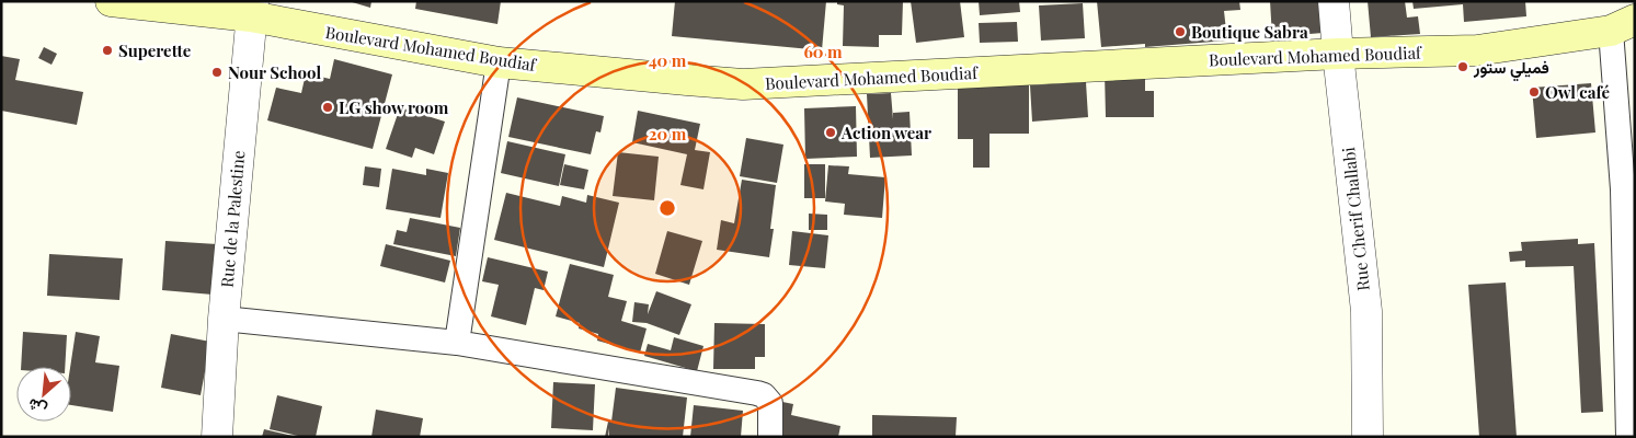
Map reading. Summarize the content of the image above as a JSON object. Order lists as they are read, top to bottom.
{
  "streets": {
    "main road": ["Boulevard Mohamed Boudiaf"],
    "street": ["Rue de la Palestine", "Rue Cherif Challabi"]
  },
  "crossings": [
    ["Boulevard Mohamed Boudiaf", "Rue de la Palestine"],
    ["Boulevard Mohamed Boudiaf", "Rue Cherif Challabi"]
  ],
  "places": [
    "Boutique Sabra",
    "Superette",
    "فميلي ستور",
    "Nour School",
    "Owl café",
    "LG show room",
    "Action wear"
  ],
  "north": "bottom left",
  "rings": ["60 m", "40 m", "20 m"]
}
